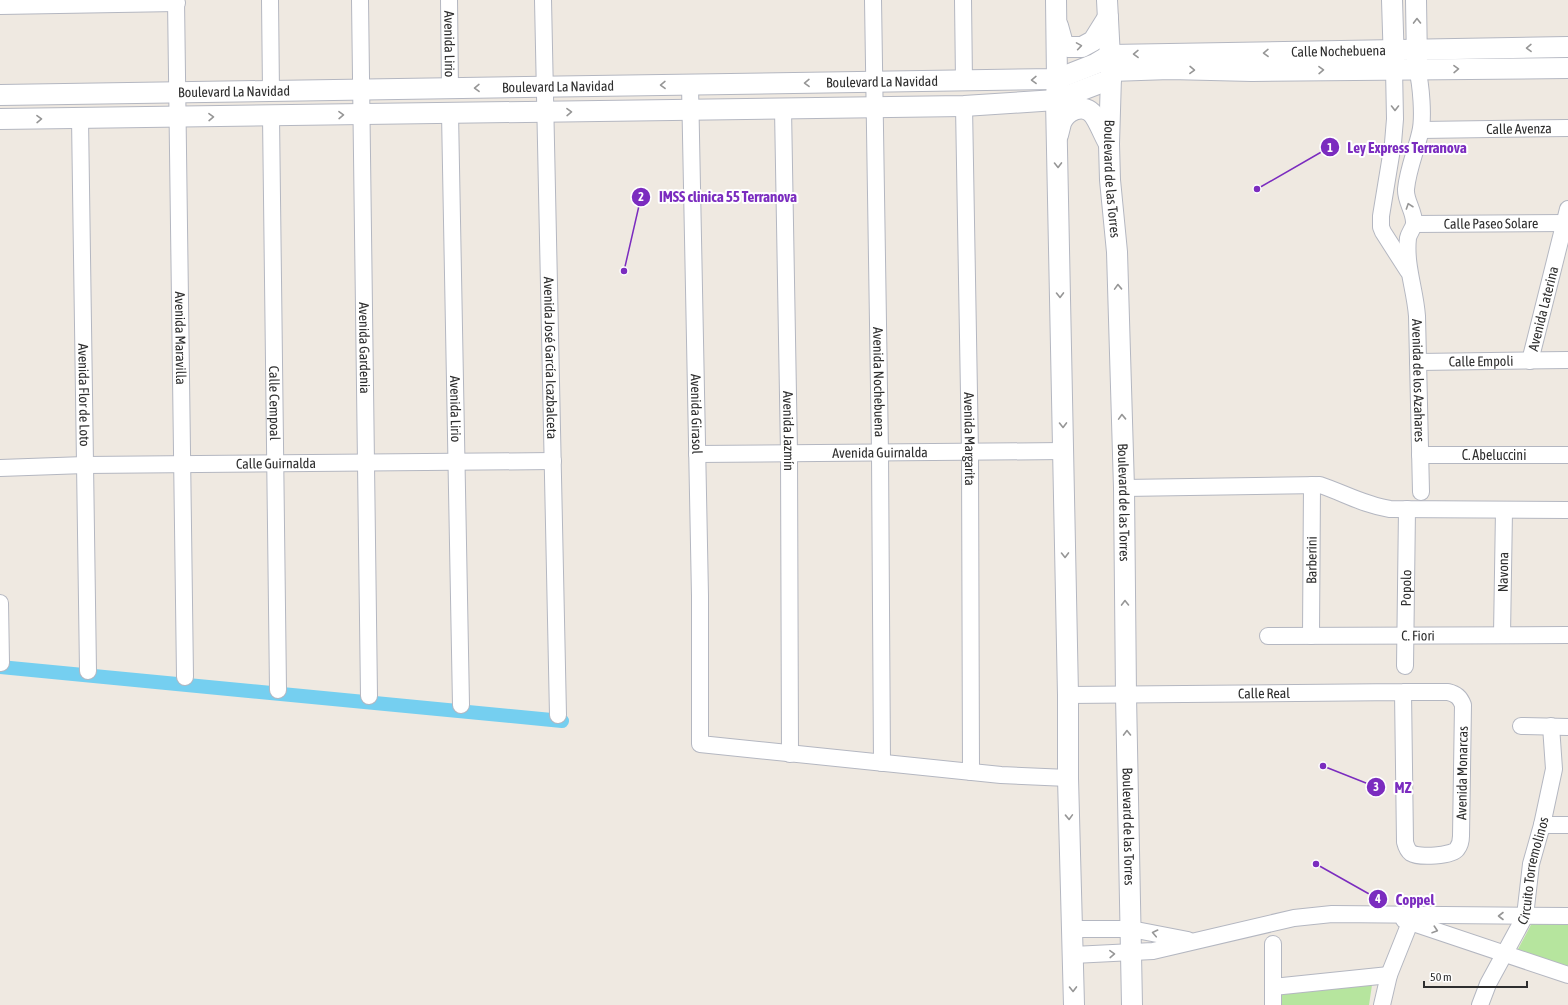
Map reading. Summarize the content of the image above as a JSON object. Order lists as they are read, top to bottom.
{
  "streets": {
    "street": [
      "Avenida Lirio",
      "Calle Nochebuena",
      "Boulevard La Navidad",
      "Calle Avenza",
      "Boulevard de las Torres",
      "Calle Paseo Solare",
      "Avenida Laterina",
      "Avenida Maravilla",
      "Avenida Gardenia",
      "Avenida José García Icazbalceta",
      "Calle Empoli",
      "Avenida de los Azahares",
      "Avenida Nochebuena",
      "Avenida Flor de Loto",
      "Calle Cempoal",
      "Avenida Girasol",
      "Avenida Jazmín",
      "Avenida Margarita",
      "Avenida Guirnalda",
      "C. Abeluccini",
      "Calle Guirnalda",
      "Barberini",
      "Navona",
      "Popolo",
      "C. Fiori",
      "Calle Real",
      "Avenida Monarcas",
      "Circuito Torremolinos"
    ]
  },
  "crossings": [
    ["Avenida Lirio", "Boulevard La Navidad"],
    ["Avenida Lirio", "Calle Guirnalda"],
    ["Calle Nochebuena", "Boulevard La Navidad"],
    ["Calle Nochebuena", "Boulevard de las Torres"],
    ["Calle Nochebuena", "Avenida de los Azahares"],
    ["Boulevard La Navidad", "Boulevard de las Torres"],
    ["Boulevard La Navidad", "Avenida Maravilla"],
    ["Boulevard La Navidad", "Avenida Gardenia"],
    ["Boulevard La Navidad", "Avenida José García Icazbalceta"],
    ["Boulevard La Navidad", "Avenida Nochebuena"],
    ["Boulevard La Navidad", "Avenida Flor de Loto"],
    ["Boulevard La Navidad", "Calle Cempoal"],
    ["Boulevard La Navidad", "Avenida Girasol"],
    ["Boulevard La Navidad", "Avenida Jazmín"],
    ["Boulevard La Navidad", "Avenida Margarita"],
    ["Calle Avenza", "Avenida de los Azahares"],
    ["Boulevard de las Torres", "Calle Real"],
    ["Calle Paseo Solare", "Avenida Laterina"],
    ["Calle Paseo Solare", "Avenida de los Azahares"],
    ["Avenida Laterina", "Calle Empoli"],
    ["Avenida Maravilla", "Calle Guirnalda"],
    ["Avenida Gardenia", "Calle Guirnalda"],
    ["Avenida José García Icazbalceta", "Calle Guirnalda"],
    ["Calle Empoli", "Avenida de los Azahares"],
    ["Avenida de los Azahares", "C. Abeluccini"],
    ["Avenida Nochebuena", "Avenida Guirnalda"],
    ["Avenida Flor de Loto", "Calle Guirnalda"],
    ["Calle Cempoal", "Calle Guirnalda"],
    ["Avenida Girasol", "Avenida Jazmín"],
    ["Avenida Girasol", "Avenida Guirnalda"],
    ["Avenida Jazmín", "Avenida Guirnalda"],
    ["Avenida Margarita", "Avenida Guirnalda"],
    ["Barberini", "C. Fiori"],
    ["Navona", "C. Fiori"],
    ["Popolo", "C. Fiori"],
    ["Calle Real", "Avenida Monarcas"]
  ],
  "places": [
    "Ley Express Terranova",
    "IMSS clinica 55 Terranova",
    "MZ",
    "Coppel"
  ],
  "scale_bar": "50 m"
}
